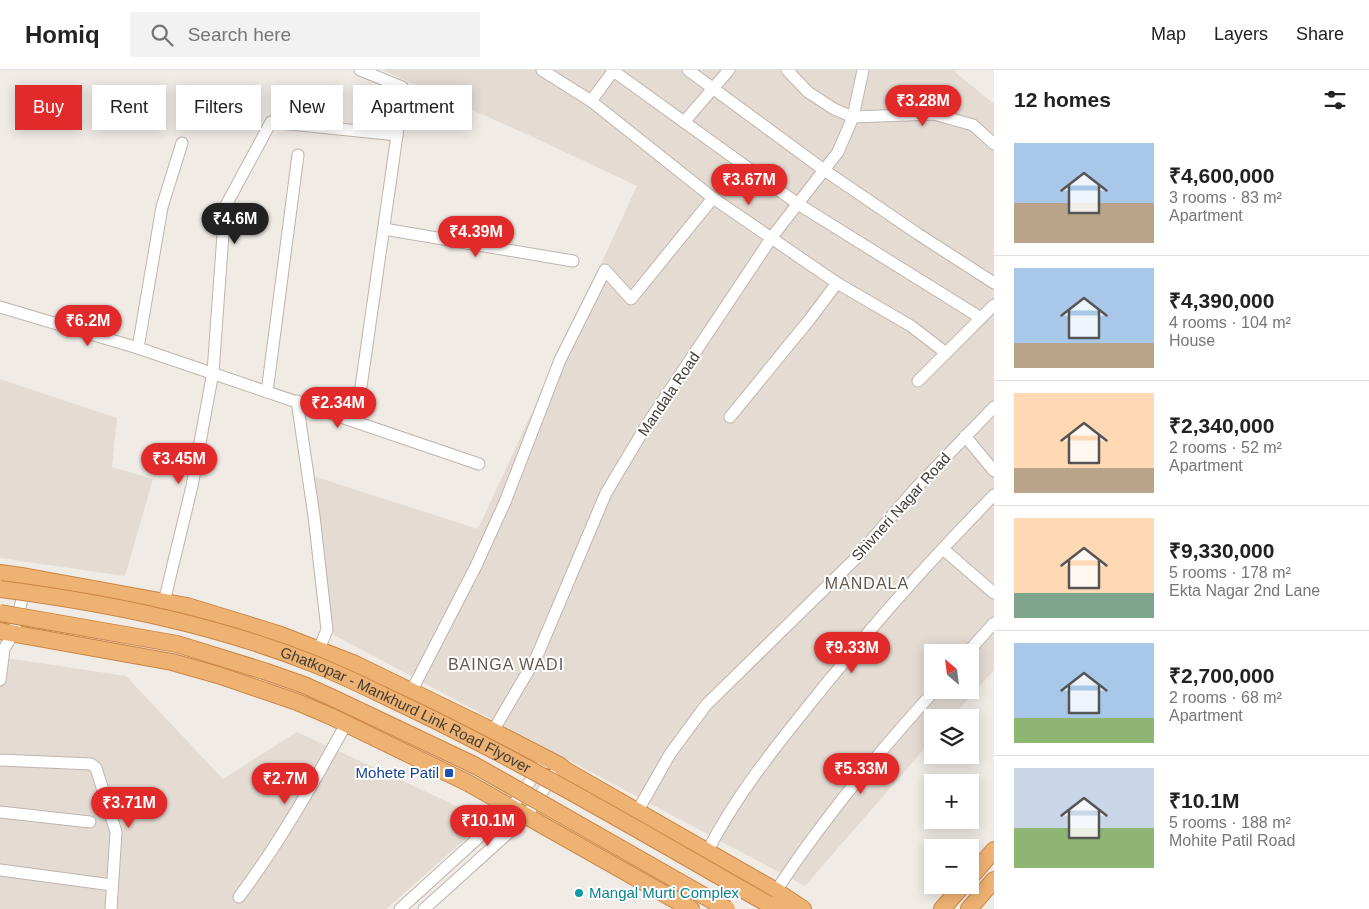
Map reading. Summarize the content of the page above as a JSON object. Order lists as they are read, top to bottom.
{
  "streets": {
    "highway": ["Ghatkopar - Mankhurd Link Road Flyover"],
    "street": ["Mandala Road", "Shivneri Nagar Road"]
  },
  "districts": ["MANDALA", "BAINGA WADI"],
  "places": {
    "transit": ["Mohete Patil"],
    "other": ["Mangal Murti Complex"]
  },
  "north": "top left",
  "page": {
    "header": "Homiq",
    "search": "Search here",
    "nav": ["Map", "Layers", "Share"],
    "heading": "12 homes",
    "price": [
      "₹3.28M",
      "₹3.67M",
      "₹4.6M",
      "₹4.39M",
      "₹6.2M",
      "₹2.34M",
      "₹3.45M",
      "₹9.33M",
      "₹5.33M",
      "₹2.7M",
      "₹3.71M",
      "₹10.1M"
    ],
    "chip": [
      "Buy",
      "Rent",
      "Filters",
      "New",
      "Apartment"
    ],
    "list": [
      {
        "name": "₹4,600,000",
        "note": "3 rooms · 83 m² · Apartment"
      },
      {
        "name": "₹4,390,000",
        "note": "4 rooms · 104 m² · House"
      },
      {
        "name": "₹2,340,000",
        "note": "2 rooms · 52 m² · Apartment"
      },
      {
        "name": "₹9,330,000",
        "note": "5 rooms · 178 m² · Ekta Nagar 2nd Lane"
      },
      {
        "name": "₹2,700,000",
        "note": "2 rooms · 68 m² · Apartment"
      },
      {
        "name": "₹10.1M",
        "note": "5 rooms · 188 m² · Mohite Patil Road"
      }
    ],
    "map_buttons": ["+", "−"]
  }
}
